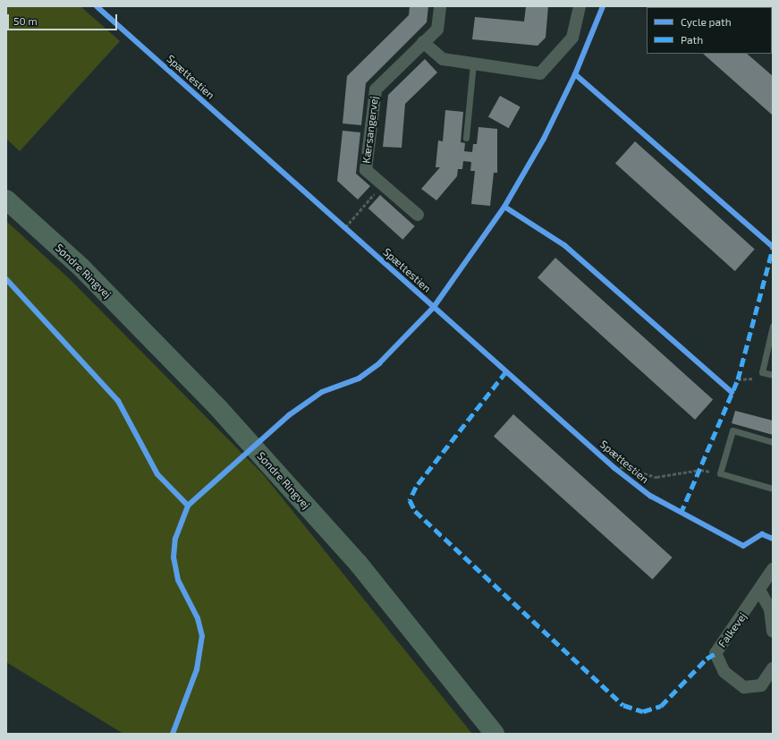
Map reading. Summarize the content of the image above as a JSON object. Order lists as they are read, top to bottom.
{
  "streets": {
    "main road": ["Søndre Ringvej"],
    "street": ["Kærsangervej", "Falkevej"],
    "cycle path": ["Spættestien"]
  },
  "legend": ["Cycle path", "Path"],
  "scale_bar": "50 m"
}
